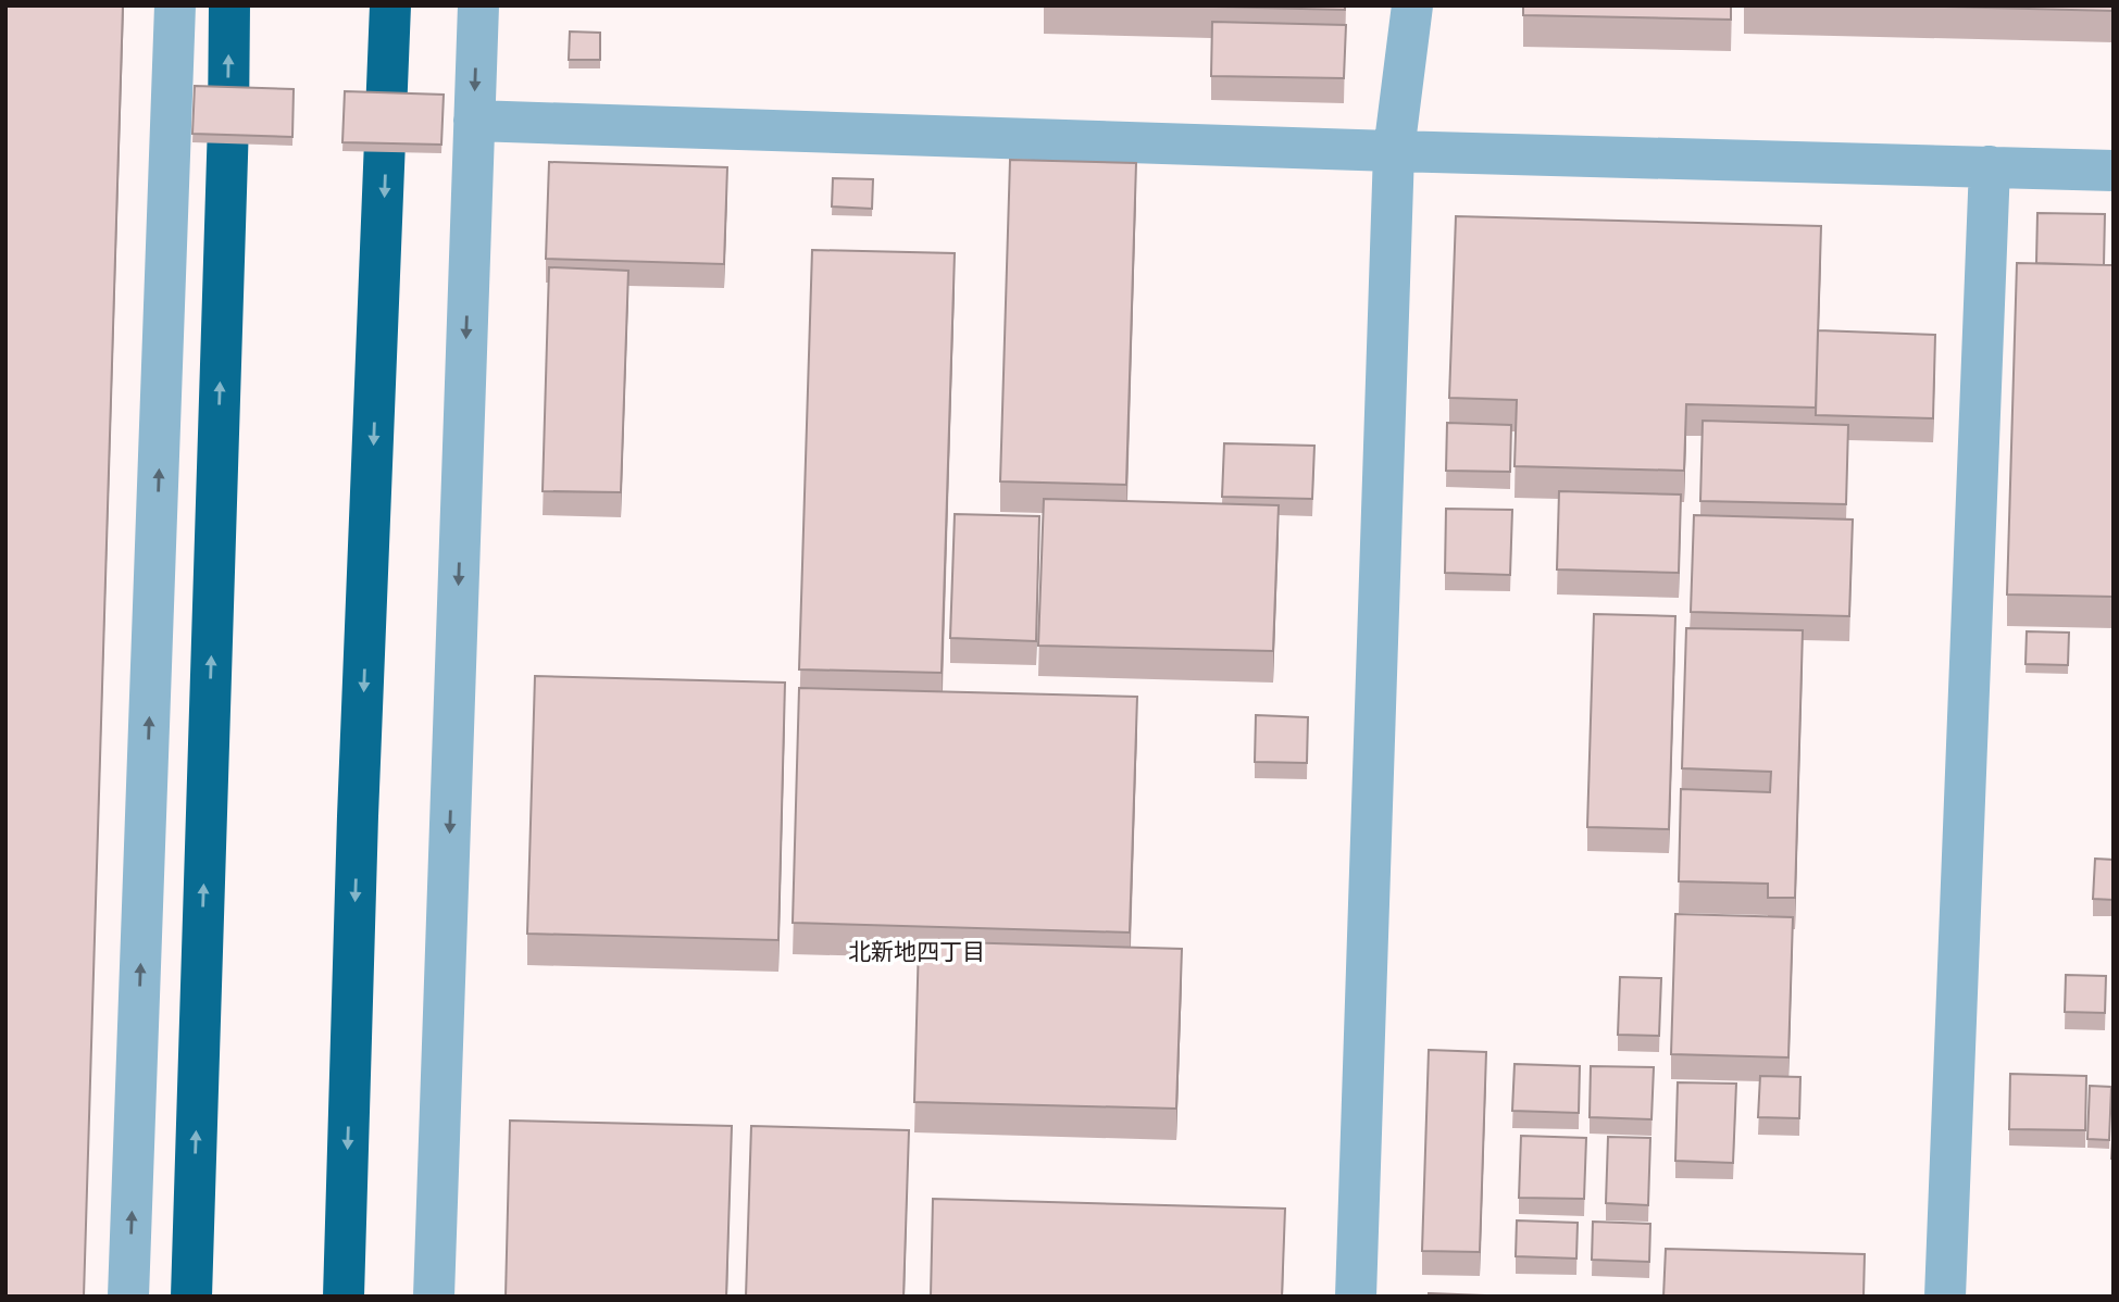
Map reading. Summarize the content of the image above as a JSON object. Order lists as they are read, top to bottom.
{
  "districts": ["北新地四丁目"]
}
